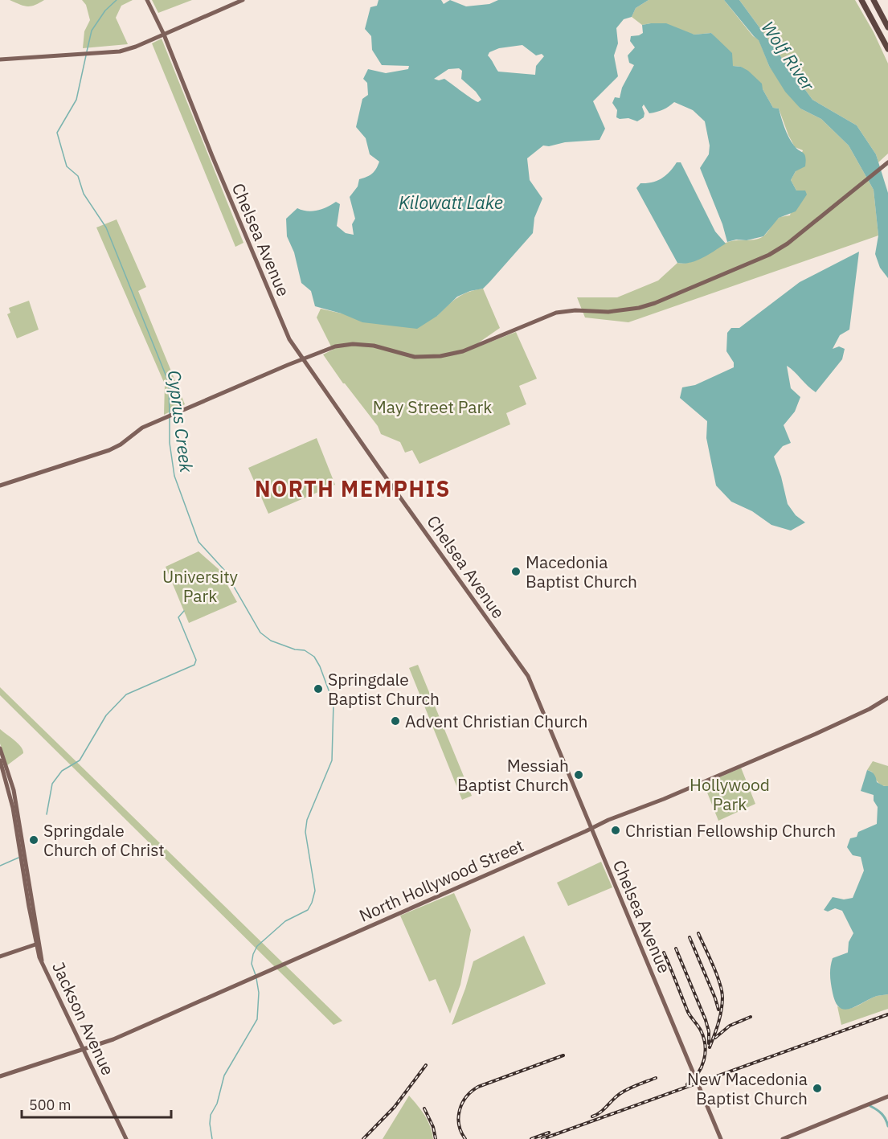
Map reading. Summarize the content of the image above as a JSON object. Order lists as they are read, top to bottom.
{
  "streets": {
    "main road": ["Chelsea Avenue", "North Hollywood Street", "Jackson Avenue"]
  },
  "crossings": [
    ["Chelsea Avenue", "North Hollywood Street"],
    ["North Hollywood Street", "Jackson Avenue"]
  ],
  "districts": ["NORTH MEMPHIS"],
  "water": ["Wolf River", "Kilowatt Lake", "Cyprus Creek"],
  "parks": ["May Street Park", "University Park", "Hollywood Park"],
  "places": [
    "Macedonia Baptist Church",
    "Springdale Baptist Church",
    "Advent Christian Church",
    "Messiah Baptist Church",
    "Christian Fellowship Church",
    "Springdale Church of Christ",
    "New Macedonia Baptist Church"
  ],
  "scale_bar": "500 m"
}
